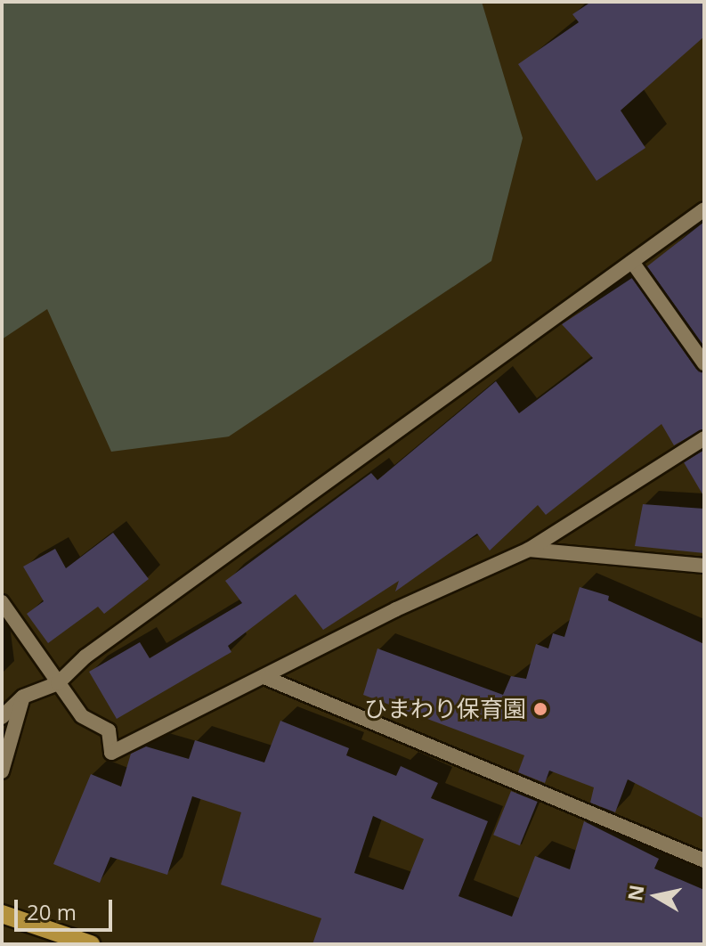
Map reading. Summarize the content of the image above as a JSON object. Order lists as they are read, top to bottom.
{
  "places": ["ひまわり保育園"],
  "scale_bar": "20 m",
  "north": "left"
}
